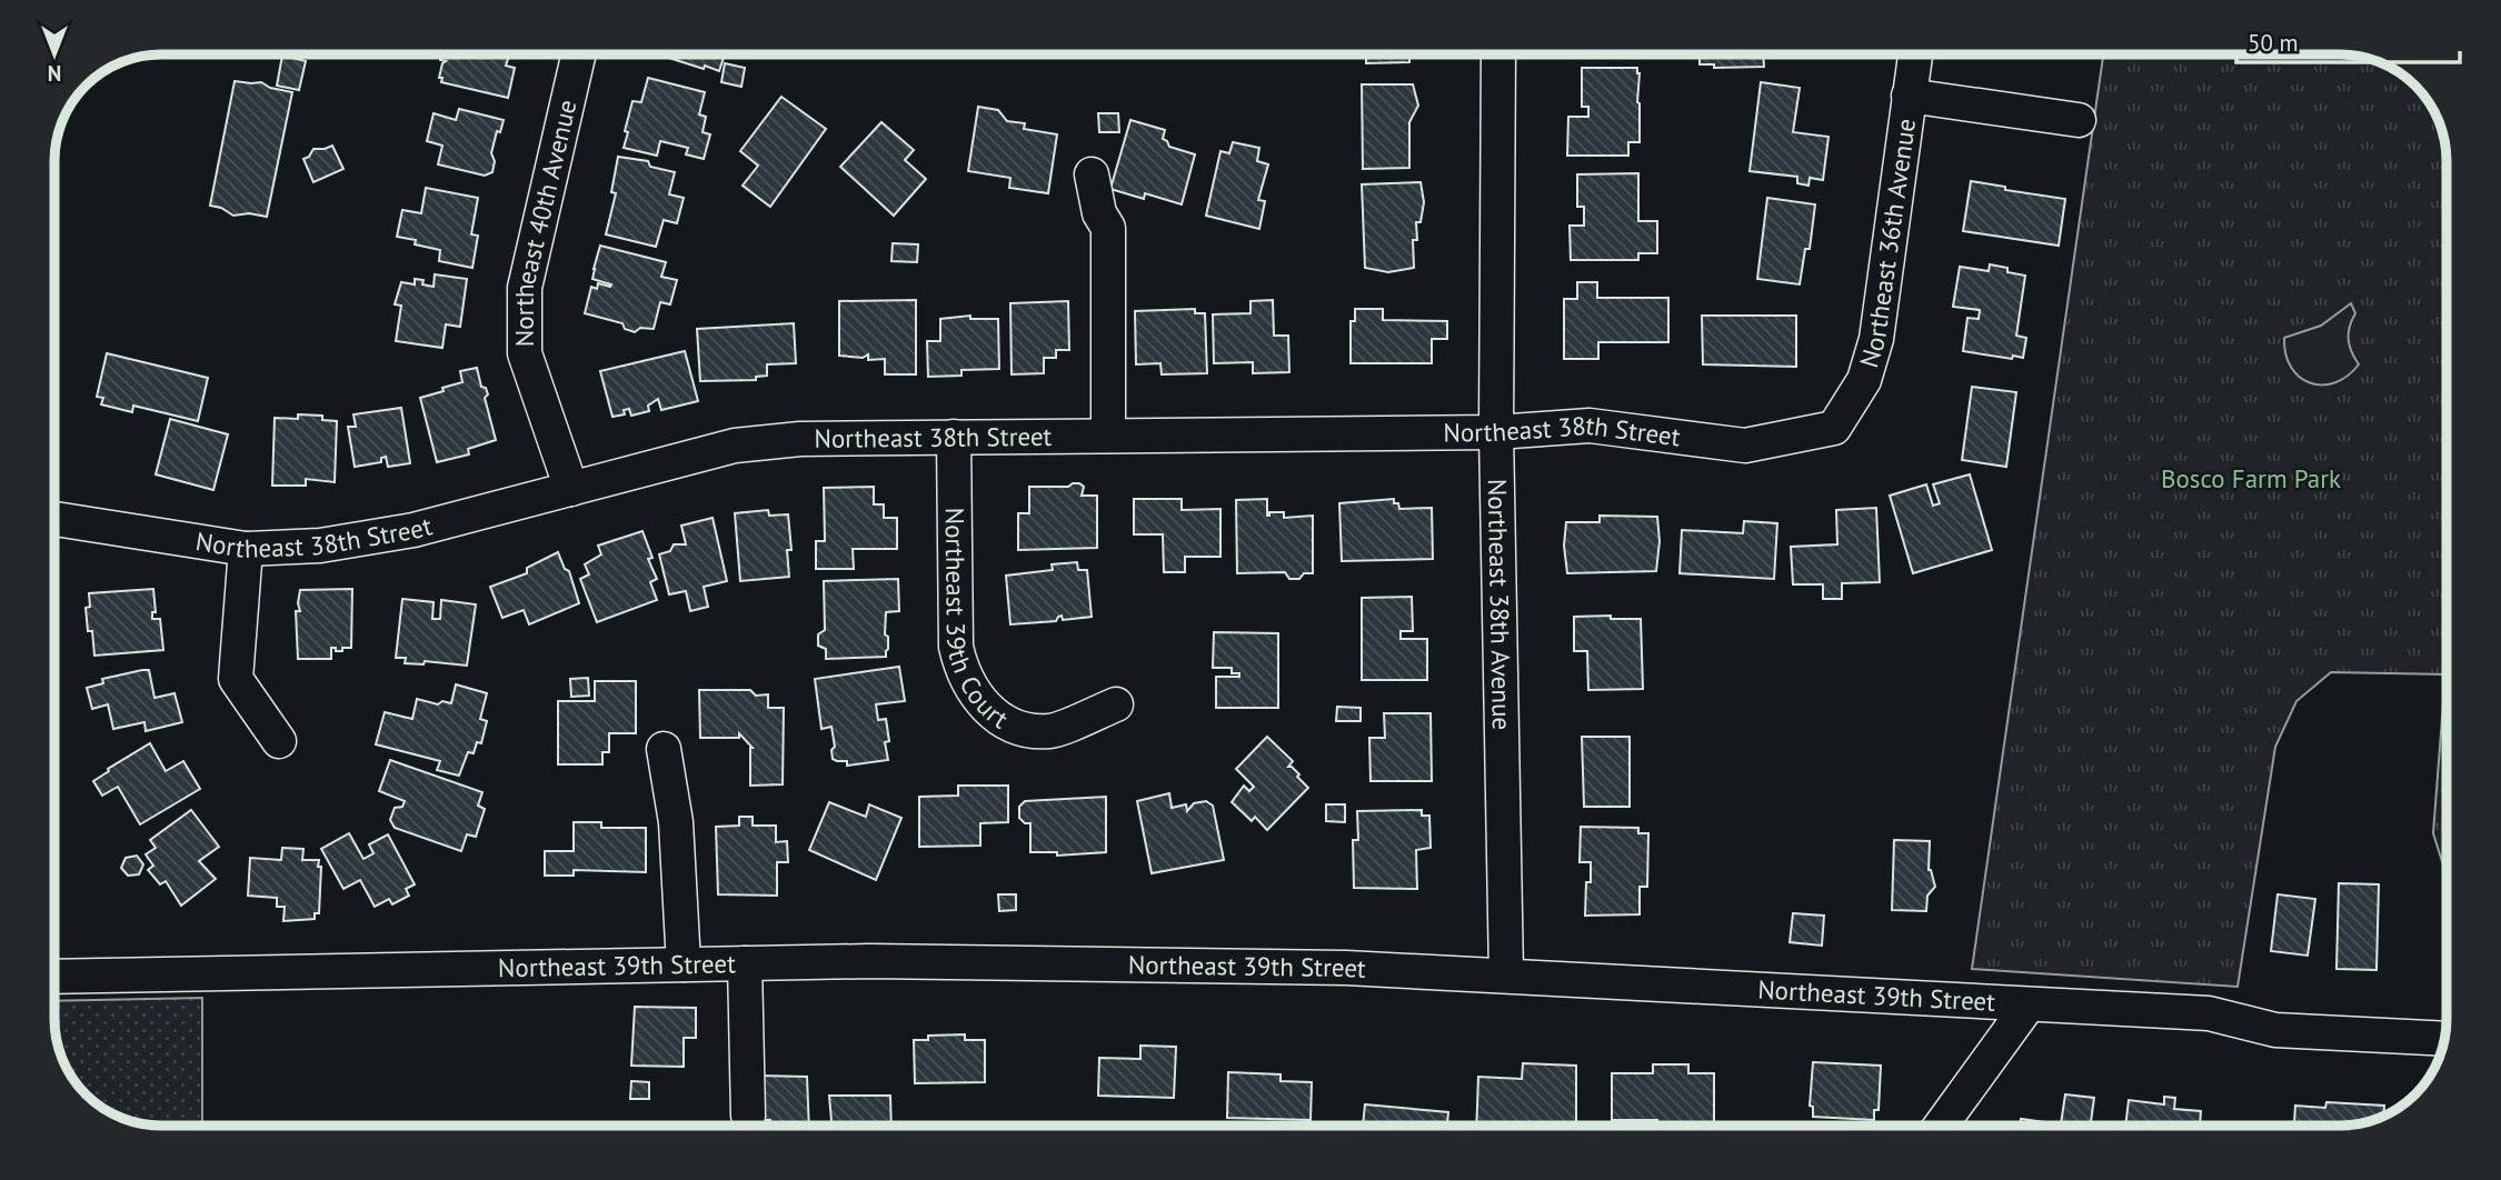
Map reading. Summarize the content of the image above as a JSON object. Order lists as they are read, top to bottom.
{
  "streets": {
    "street": [
      "Northeast 40th Avenue",
      "Northeast 36th Avenue",
      "Northeast 38th Street",
      "Northeast 38th Avenue",
      "Northeast 39th Court",
      "Northeast 39th Street"
    ]
  },
  "crossings": [
    ["Northeast 40th Avenue", "Northeast 38th Street"],
    ["Northeast 36th Avenue", "Northeast 38th Street"],
    ["Northeast 38th Street", "Northeast 38th Avenue"],
    ["Northeast 38th Street", "Northeast 39th Court"],
    ["Northeast 38th Avenue", "Northeast 39th Street"]
  ],
  "parks": ["Bosco Farm Park"],
  "scale_bar": "50 m",
  "north": "bottom"
}
